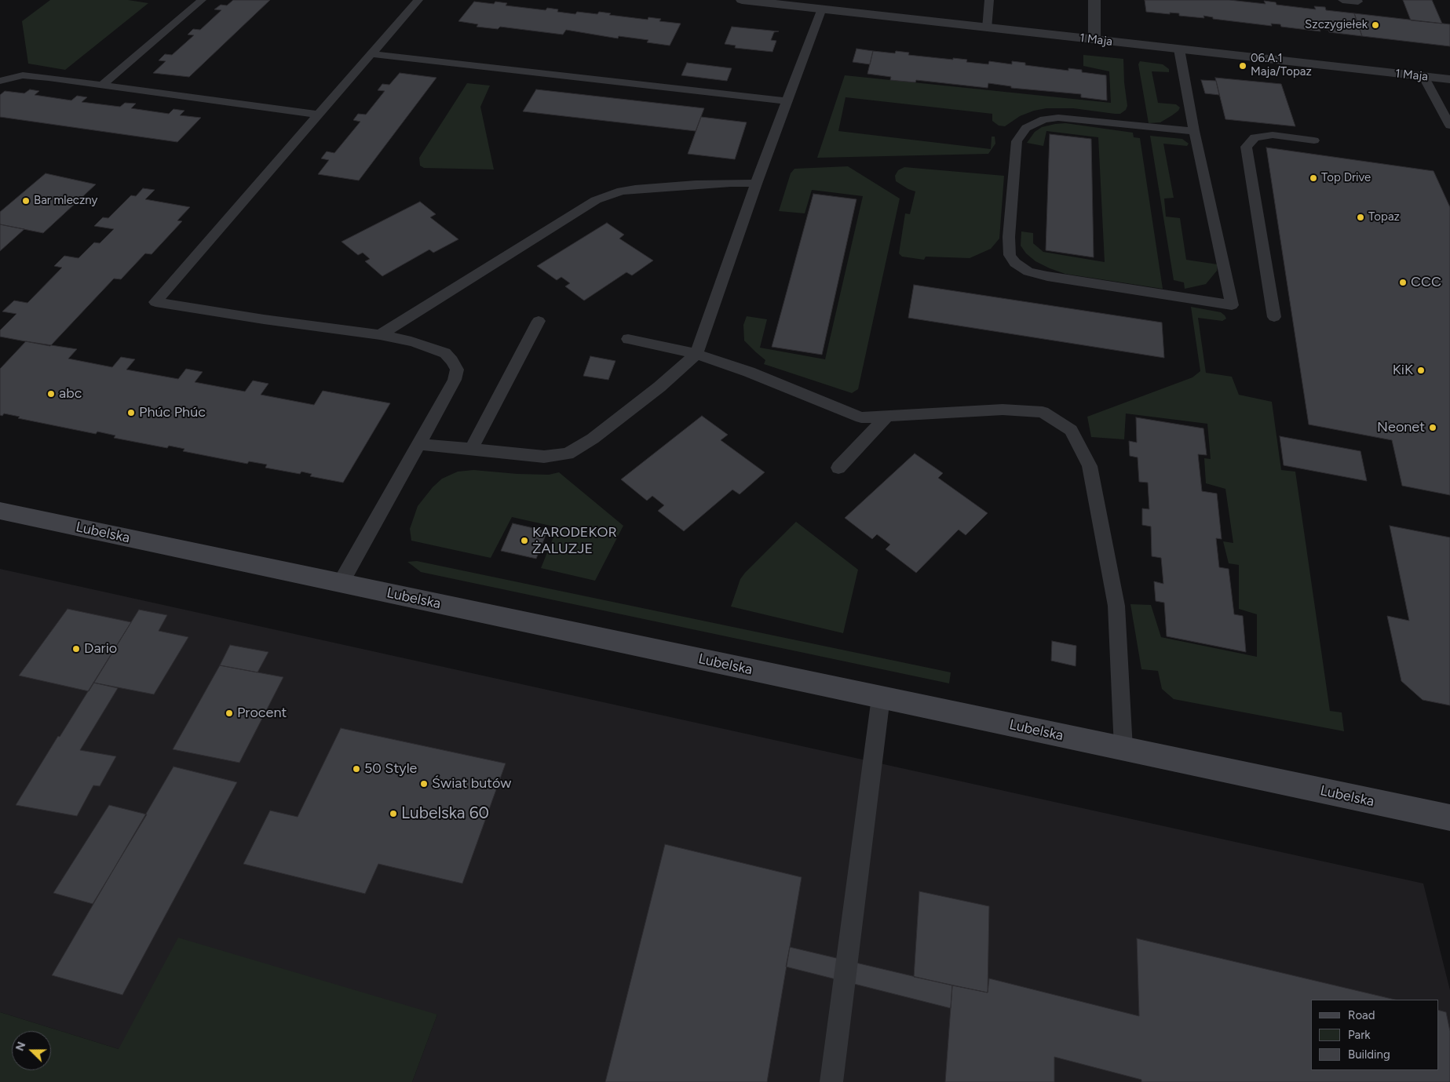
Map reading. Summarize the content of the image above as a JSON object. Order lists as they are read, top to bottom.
{
  "streets": {
    "main road": ["Lubelska"],
    "street": ["1 Maja"]
  },
  "places": [
    "Szczygiełek",
    "06.A.1 Maja/Topaz",
    "Top Drive",
    "Bar mleczny",
    "Topaz",
    "CCC",
    "KiK",
    "abc",
    "Phúc Phúc",
    "Neonet",
    "KARODEKOR ŻALUZJE",
    "Dario",
    "Procent",
    "50 Style",
    "Świat butów",
    "Lubelska 60"
  ],
  "legend": ["Road", "Park", "Building"],
  "north": "left"
}
